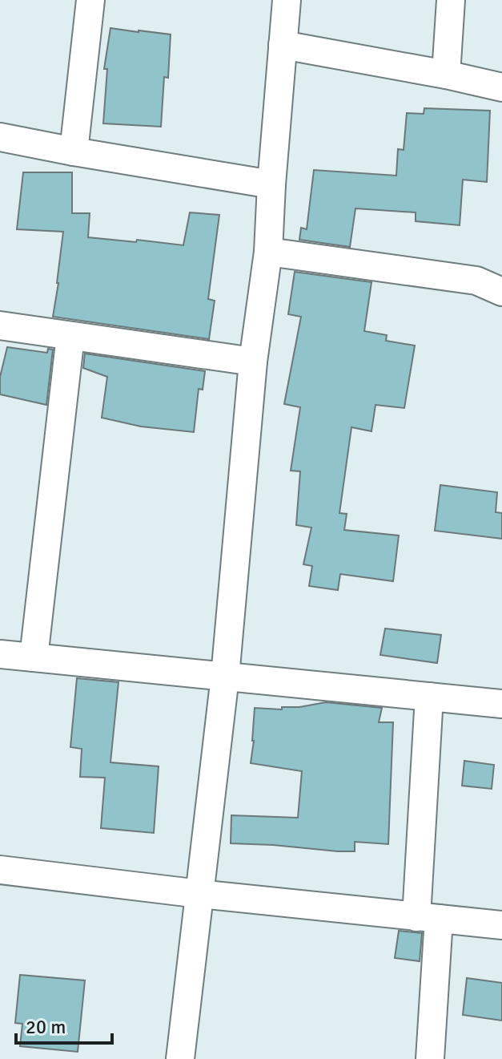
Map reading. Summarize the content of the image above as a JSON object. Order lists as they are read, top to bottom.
{
  "scale_bar": "20 m"
}
